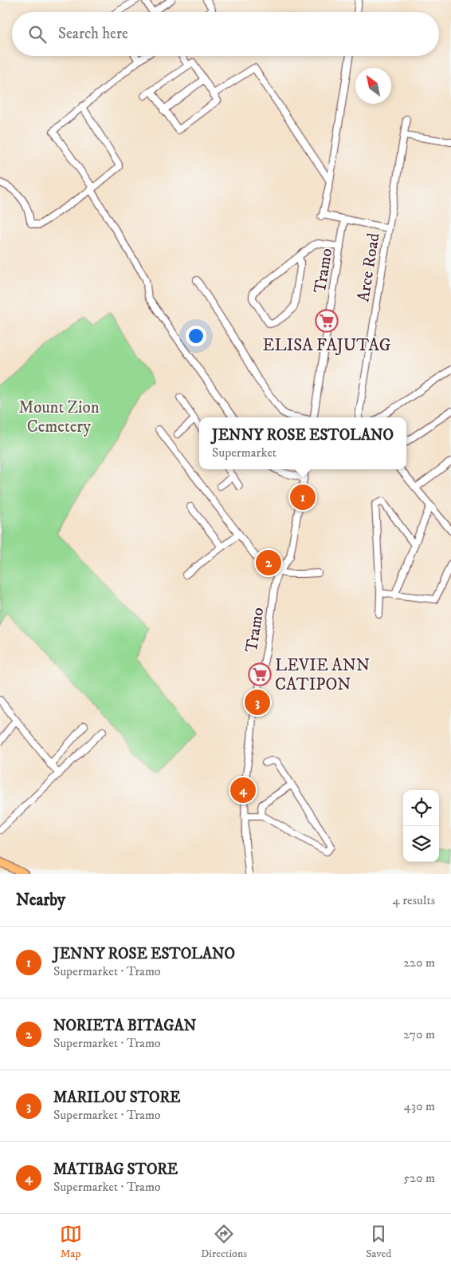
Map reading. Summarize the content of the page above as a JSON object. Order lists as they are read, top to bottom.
{
  "streets": {
    "street": ["Arce Road", "Tramo"]
  },
  "parks": ["Mount Zion Cemetery"],
  "places": {
    "supermarket": ["ELISA FAJUTAG", "LEVIE ANN CATIPON"]
  },
  "north": "top left",
  "page": {
    "search": "Search here",
    "popup": ["JENNY ROSE ESTOLANO", "Supermarket"],
    "pins": [
      "1",
      "2",
      "3",
      "4"
    ],
    "heading": ["Nearby", "4 results"],
    "list": [
      {
        "mark": "1",
        "name": "JENNY ROSE ESTOLANO",
        "note": "Supermarket · Tramo",
        "value": "220 m"
      },
      {
        "mark": "2",
        "name": "NORIETA BITAGAN",
        "note": "Supermarket · Tramo",
        "value": "270 m"
      },
      {
        "mark": "3",
        "name": "MARILOU STORE",
        "note": "Supermarket · Tramo",
        "value": "430 m"
      },
      {
        "mark": "4",
        "name": "MATIBAG STORE",
        "note": "Supermarket · Tramo",
        "value": "520 m"
      }
    ],
    "nav": ["Map", "Directions", "Saved"]
  }
}
